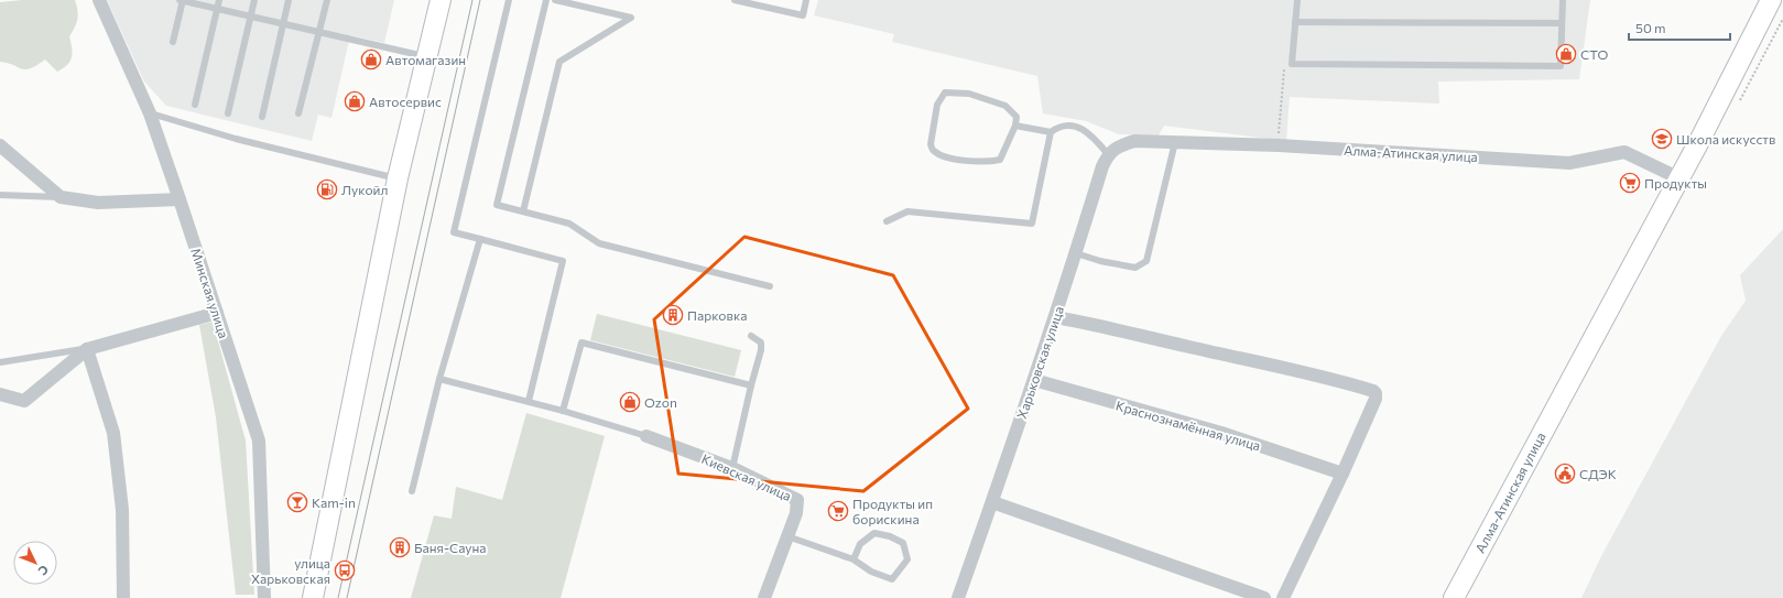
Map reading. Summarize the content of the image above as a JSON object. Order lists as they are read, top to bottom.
{
  "streets": {
    "main road": ["Алма-Атинская улица"],
    "street": [
      "Минская улица",
      "Харьковская улица",
      "Краснознамённая улица",
      "Киевская улица"
    ]
  },
  "crossings": [
    ["Алма-Атинская улица", "Харьковская улица"],
    ["Харьковская улица", "Краснознамённая улица"]
  ],
  "places": {
    "shop": [
      "СТО",
      "Автомагазин",
      "Автосервис",
      "Ozon"
    ],
    "school or university": ["Школа искусств"],
    "supermarket": ["Продукты", "Продукты ип борискина"],
    "fuel station": ["Лукойл"],
    "building": ["Парковка", "Баня-Сауна"],
    "public building": ["СДЭК"],
    "bar": ["Kam-in"],
    "bus stop": ["улица Харьковская"]
  },
  "scale_bar": "50 m",
  "north": "bottom right"
}
